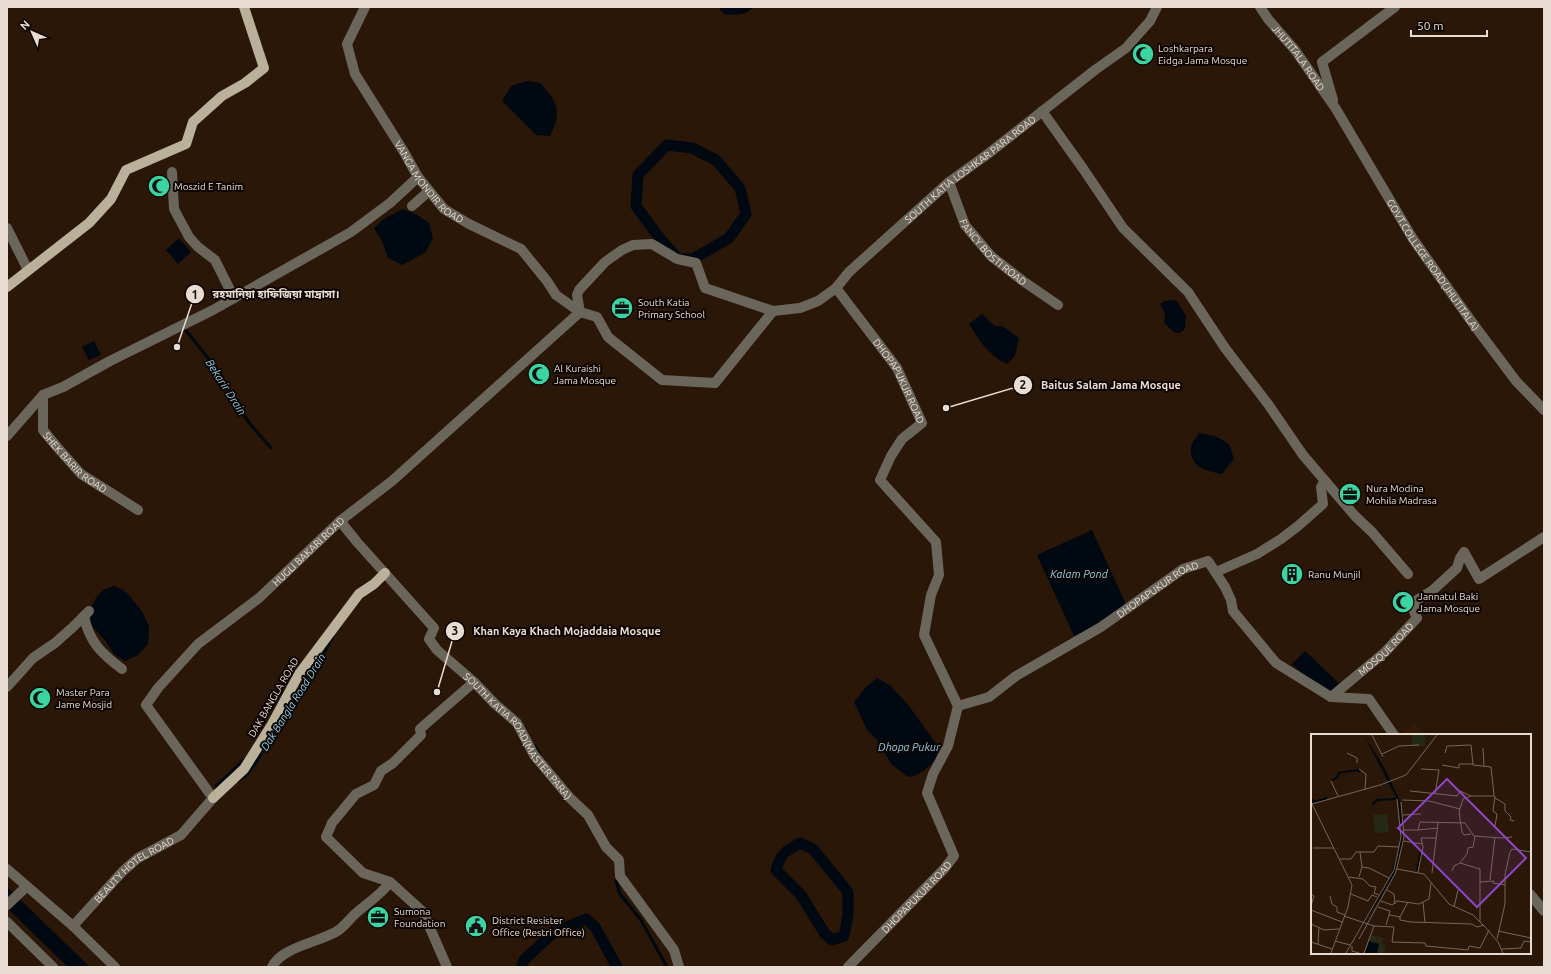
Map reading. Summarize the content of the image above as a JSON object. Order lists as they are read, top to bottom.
{
  "streets": {
    "main road": ["DAK BANGLA ROAD"],
    "street": [
      "JHUTITALA ROAD",
      "SOUTH KATIA LOSHKAR PARA ROAD",
      "VANGA MONDIR ROAD",
      "FANCY BOSTI ROAD",
      "GOVT.COLLEGE ROAD(JHUTITALA)",
      "DHOPAPUKUR ROAD",
      "SHEK BARIR ROAD",
      "HUGLI BAKARI ROAD",
      "MOSQUE ROAD",
      "SOUTH KATIA ROAD(MASTER PARA)",
      "BEAUTY HOTEL ROAD"
    ]
  },
  "crossings": [
    ["JHUTITALA ROAD", "GOVT.COLLEGE ROAD(JHUTITALA)"],
    ["SOUTH KATIA LOSHKAR PARA ROAD", "VANGA MONDIR ROAD"],
    ["SOUTH KATIA LOSHKAR PARA ROAD", "FANCY BOSTI ROAD"],
    ["SOUTH KATIA LOSHKAR PARA ROAD", "DHOPAPUKUR ROAD"],
    ["SOUTH KATIA LOSHKAR PARA ROAD", "HUGLI BAKARI ROAD"],
    ["VANGA MONDIR ROAD", "HUGLI BAKARI ROAD"],
    ["DHOPAPUKUR ROAD", "MOSQUE ROAD"],
    ["HUGLI BAKARI ROAD", "DAK BANGLA ROAD"],
    ["HUGLI BAKARI ROAD", "SOUTH KATIA ROAD(MASTER PARA)"],
    ["HUGLI BAKARI ROAD", "BEAUTY HOTEL ROAD"],
    ["DAK BANGLA ROAD", "SOUTH KATIA ROAD(MASTER PARA)"],
    ["DAK BANGLA ROAD", "BEAUTY HOTEL ROAD"]
  ],
  "water": [
    "Bekarir Drain",
    "Kalam Pond",
    "Dak Bangla Road Drain",
    "Dhopa Pukur"
  ],
  "places": {
    "mosque": [
      "Loshkarpara Eidga Jama Mosque",
      "Moszid E Tanim",
      "Al Kuraishi Jama Mosque",
      "Jannatul Baki Jama Mosque",
      "Master Para Jame Mosjid"
    ],
    "office": ["South Katia Primary School", "Nura Modina Mohila Madrasa", "Sumona Foundation"],
    "other": ["রহমানিয়া হাফিজিয়া মাদ্রাসা।", "Baitus Salam Jama Mosque", "Khan Kaya Khach Mojaddaia Mosque"],
    "building": ["Ranu Munjil"],
    "public building": ["District Resister Office (Restri Office)"]
  },
  "scale_bar": "50 m",
  "north": "top left"
}
